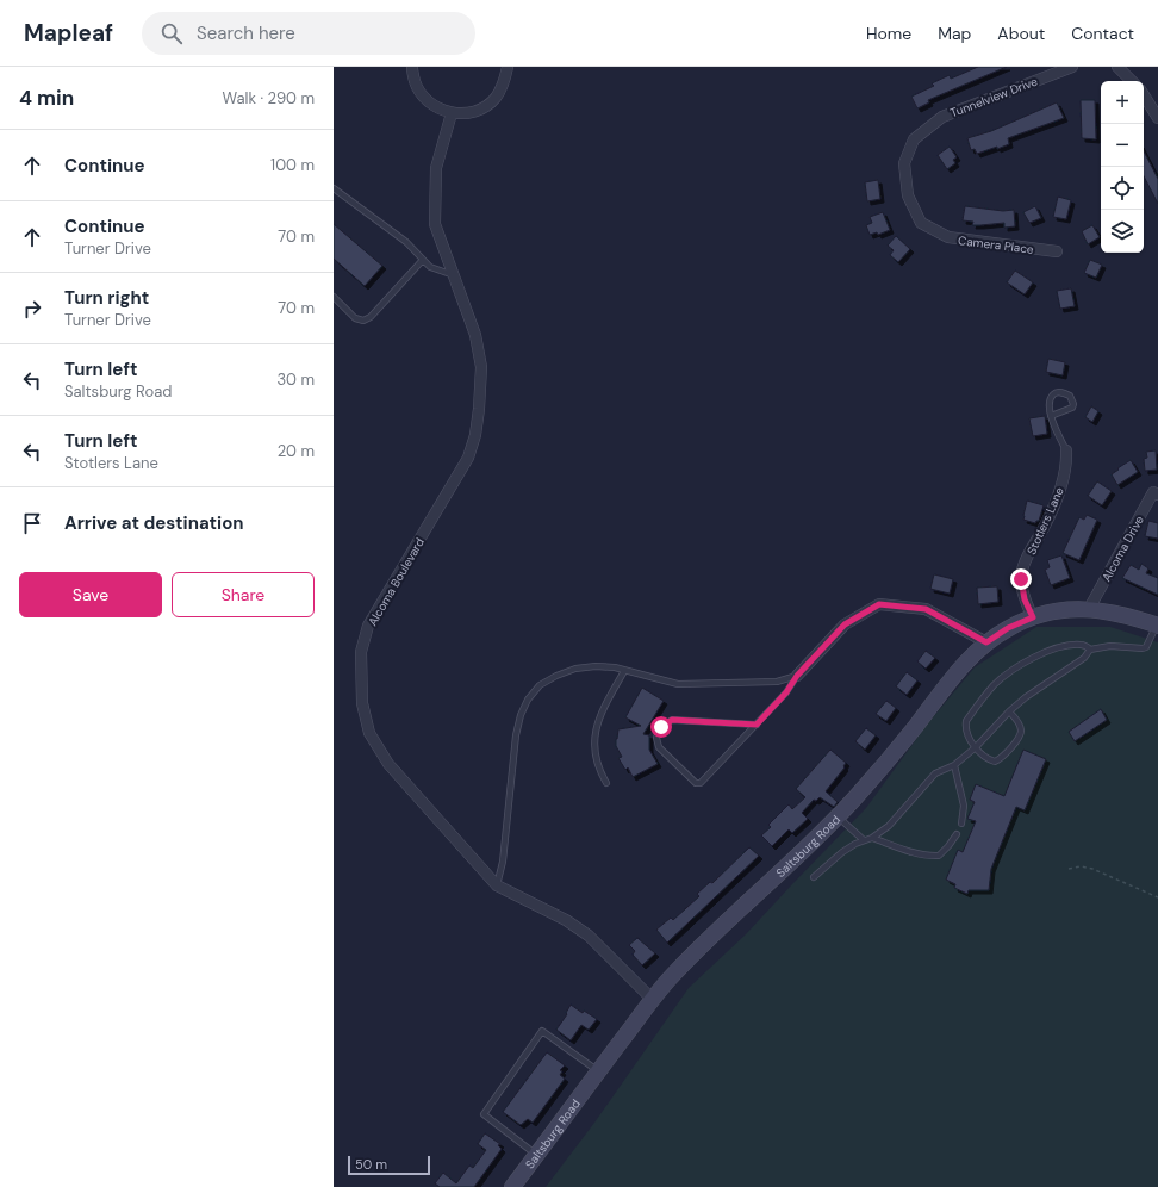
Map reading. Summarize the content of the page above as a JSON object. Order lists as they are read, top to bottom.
{
  "streets": {
    "main road": ["Saltsburg Road"],
    "street": [
      "Tunnelview Drive",
      "Camera Place",
      "Stotlers Lane",
      "Alcoma Drive",
      "Alcoma Boulevard"
    ]
  },
  "crossings": [
    ["Tunnelview Drive", "Camera Place"],
    ["Stotlers Lane", "Saltsburg Road"],
    ["Alcoma Drive", "Saltsburg Road"],
    ["Alcoma Boulevard", "Saltsburg Road"]
  ],
  "scale_bar": "50 m",
  "page": {
    "header": "Mapleaf",
    "search": "Search here",
    "nav": [
      "Home",
      "Map",
      "About",
      "Contact"
    ],
    "heading": ["4 min", "Walk · 290 m"],
    "map_buttons": ["+", "−"],
    "list": [
      ["Continue", "100 m"],
      ["Continue", "Turner Drive", "70 m"],
      ["Turn right", "Turner Drive", "70 m"],
      ["Turn left", "Saltsburg Road", "30 m"],
      ["Turn left", "Stotlers Lane", "20 m"],
      "Arrive at destination"
    ],
    "buttons": ["Save", "Share"],
    "scale": "50 m"
  }
}
